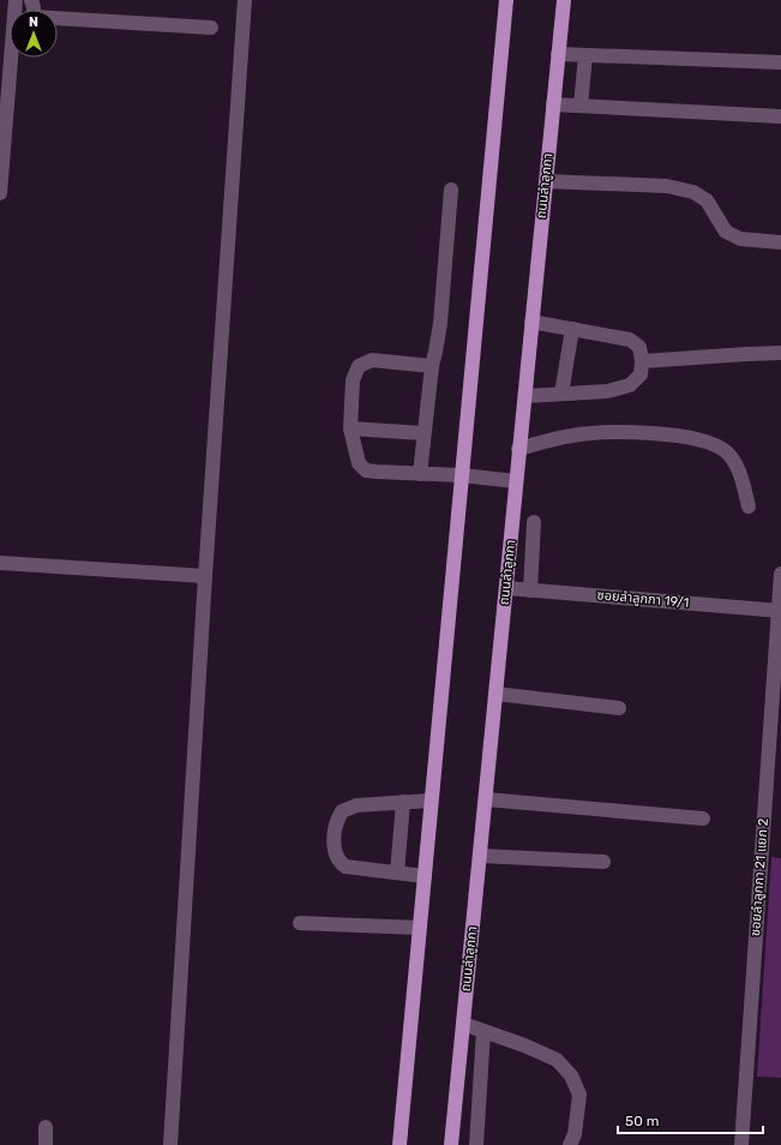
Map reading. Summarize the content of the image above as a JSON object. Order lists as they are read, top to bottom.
{
  "streets": {
    "main road": ["ถนนลำลูกกา"],
    "street": ["ซอยลำลูกกา 19/1", "ซอยลำลูกกา 21 แยก 2"]
  },
  "crossings": [
    ["ถนนลำลูกกา", "ซอยลำลูกกา 19/1"],
    ["ซอยลำลูกกา 19/1", "ซอยลำลูกกา 21 แยก 2"]
  ],
  "scale_bar": "50 m",
  "north": "top"
}
